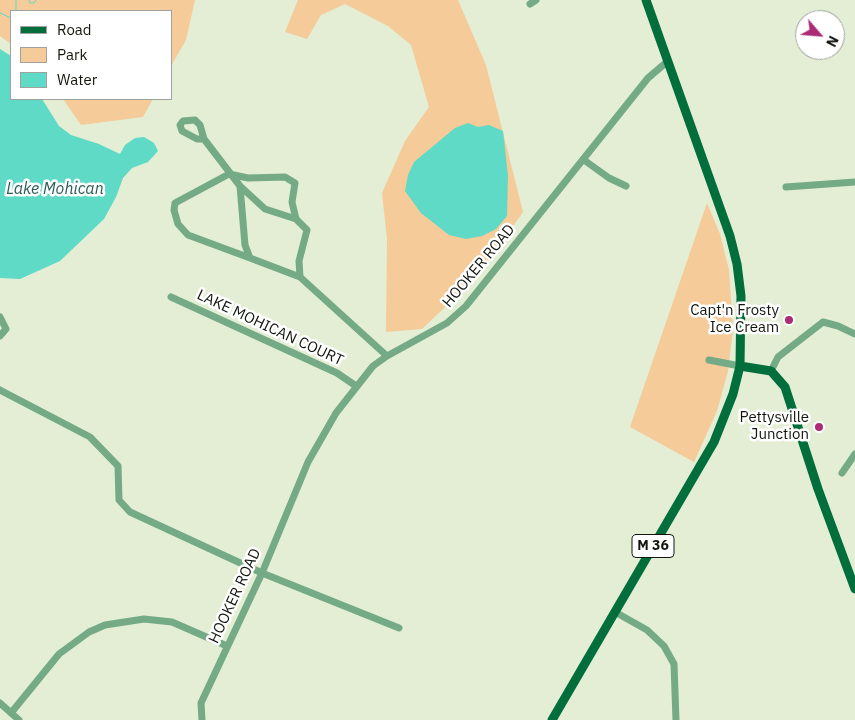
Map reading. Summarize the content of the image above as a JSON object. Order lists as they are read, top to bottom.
{
  "streets": {
    "main road": ["M 36"],
    "street": ["HOOKER ROAD", "LAKE MOHICAN COURT"]
  },
  "crossings": [
    ["HOOKER ROAD", "LAKE MOHICAN COURT"],
    ["HOOKER ROAD", "M 36"]
  ],
  "water": ["Lake Mohican"],
  "places": ["Capt'n Frosty Ice Cream", "Pettysville Junction"],
  "legend": ["Road", "Park", "Water"],
  "north": "bottom right"
}
